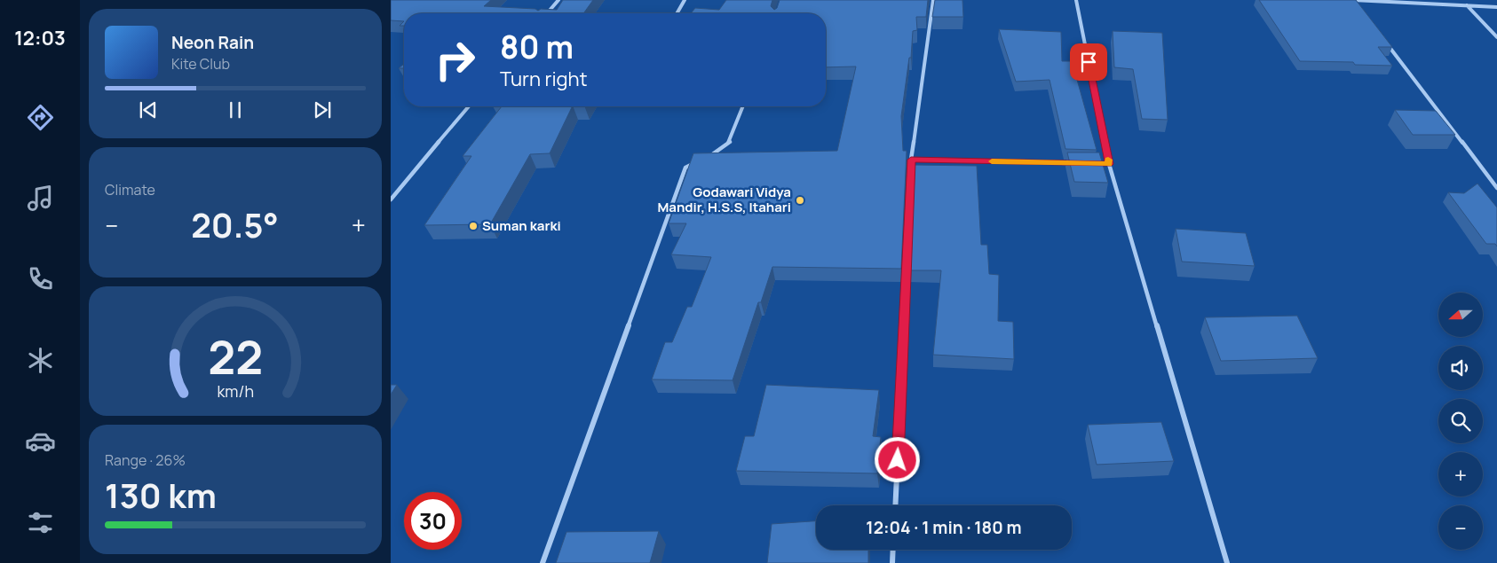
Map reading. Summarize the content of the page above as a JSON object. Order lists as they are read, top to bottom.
{
  "places": ["Godawari Vidya Mandir, H.S.S, Itahari", "Suman karki"],
  "north": "left",
  "page": {
    "tabs": "12:03",
    "turn": ["80 m", "Turn right"],
    "song": ["Neon Rain", "Kite Club"],
    "tile": [
      "Climate",
      ["Range · 26%", "130 km"]
    ],
    "heat": ["−", "20.5°", "+"],
    "map_buttons": ["+", "−"],
    "limit": "30",
    "trip": "12:04 · 1 min · 180 m",
    "gauge": ["22", "km/h"]
  }
}
